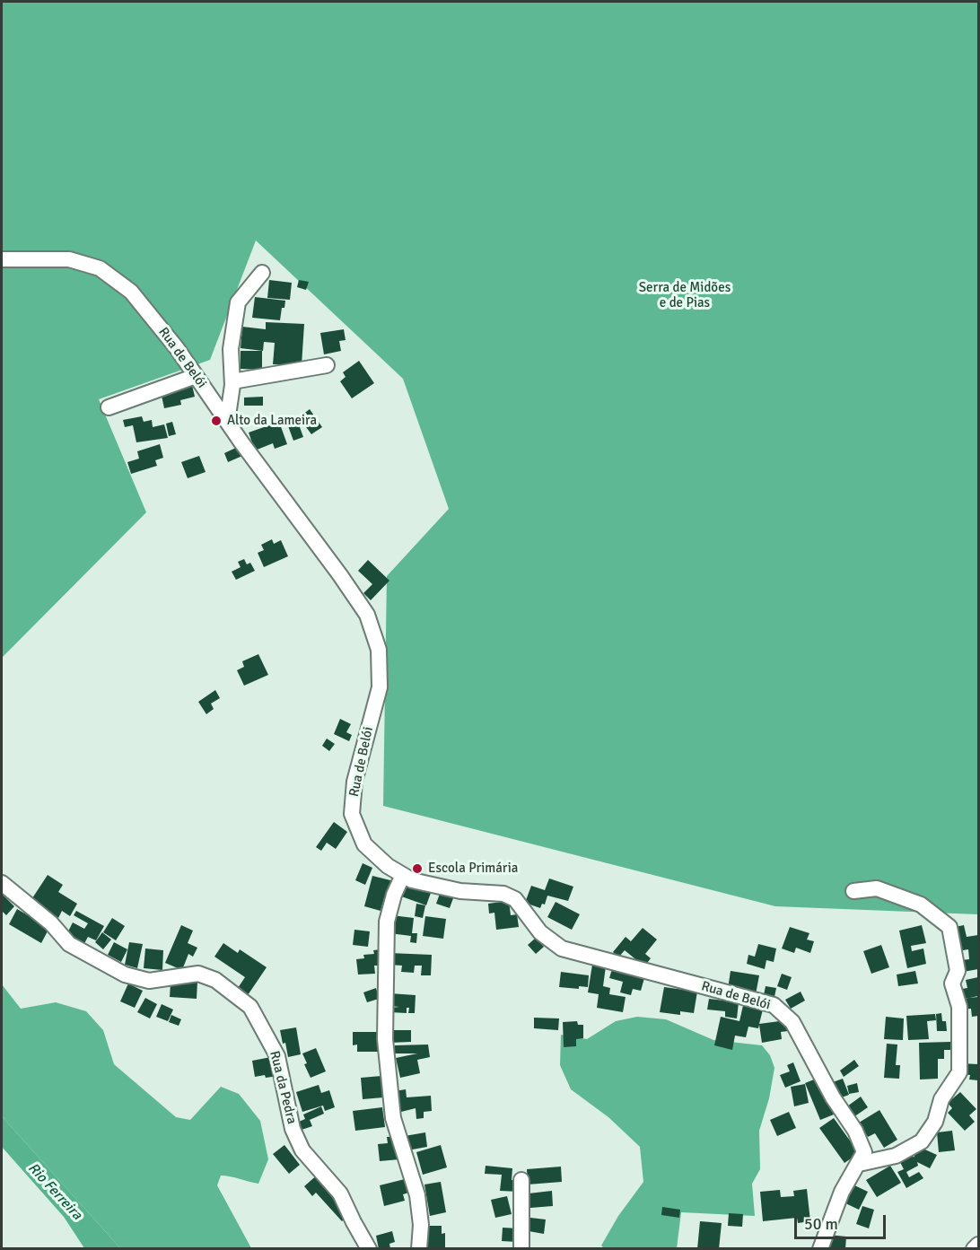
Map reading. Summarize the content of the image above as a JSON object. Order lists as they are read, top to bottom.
{
  "streets": {
    "street": ["Rua de Belói", "Rua da Pedra"]
  },
  "water": ["Rio Ferreira"],
  "parks": ["Serra de Midões e de Pias"],
  "places": ["Alto da Lameira", "Escola Primária"],
  "scale_bar": "50 m"
}
